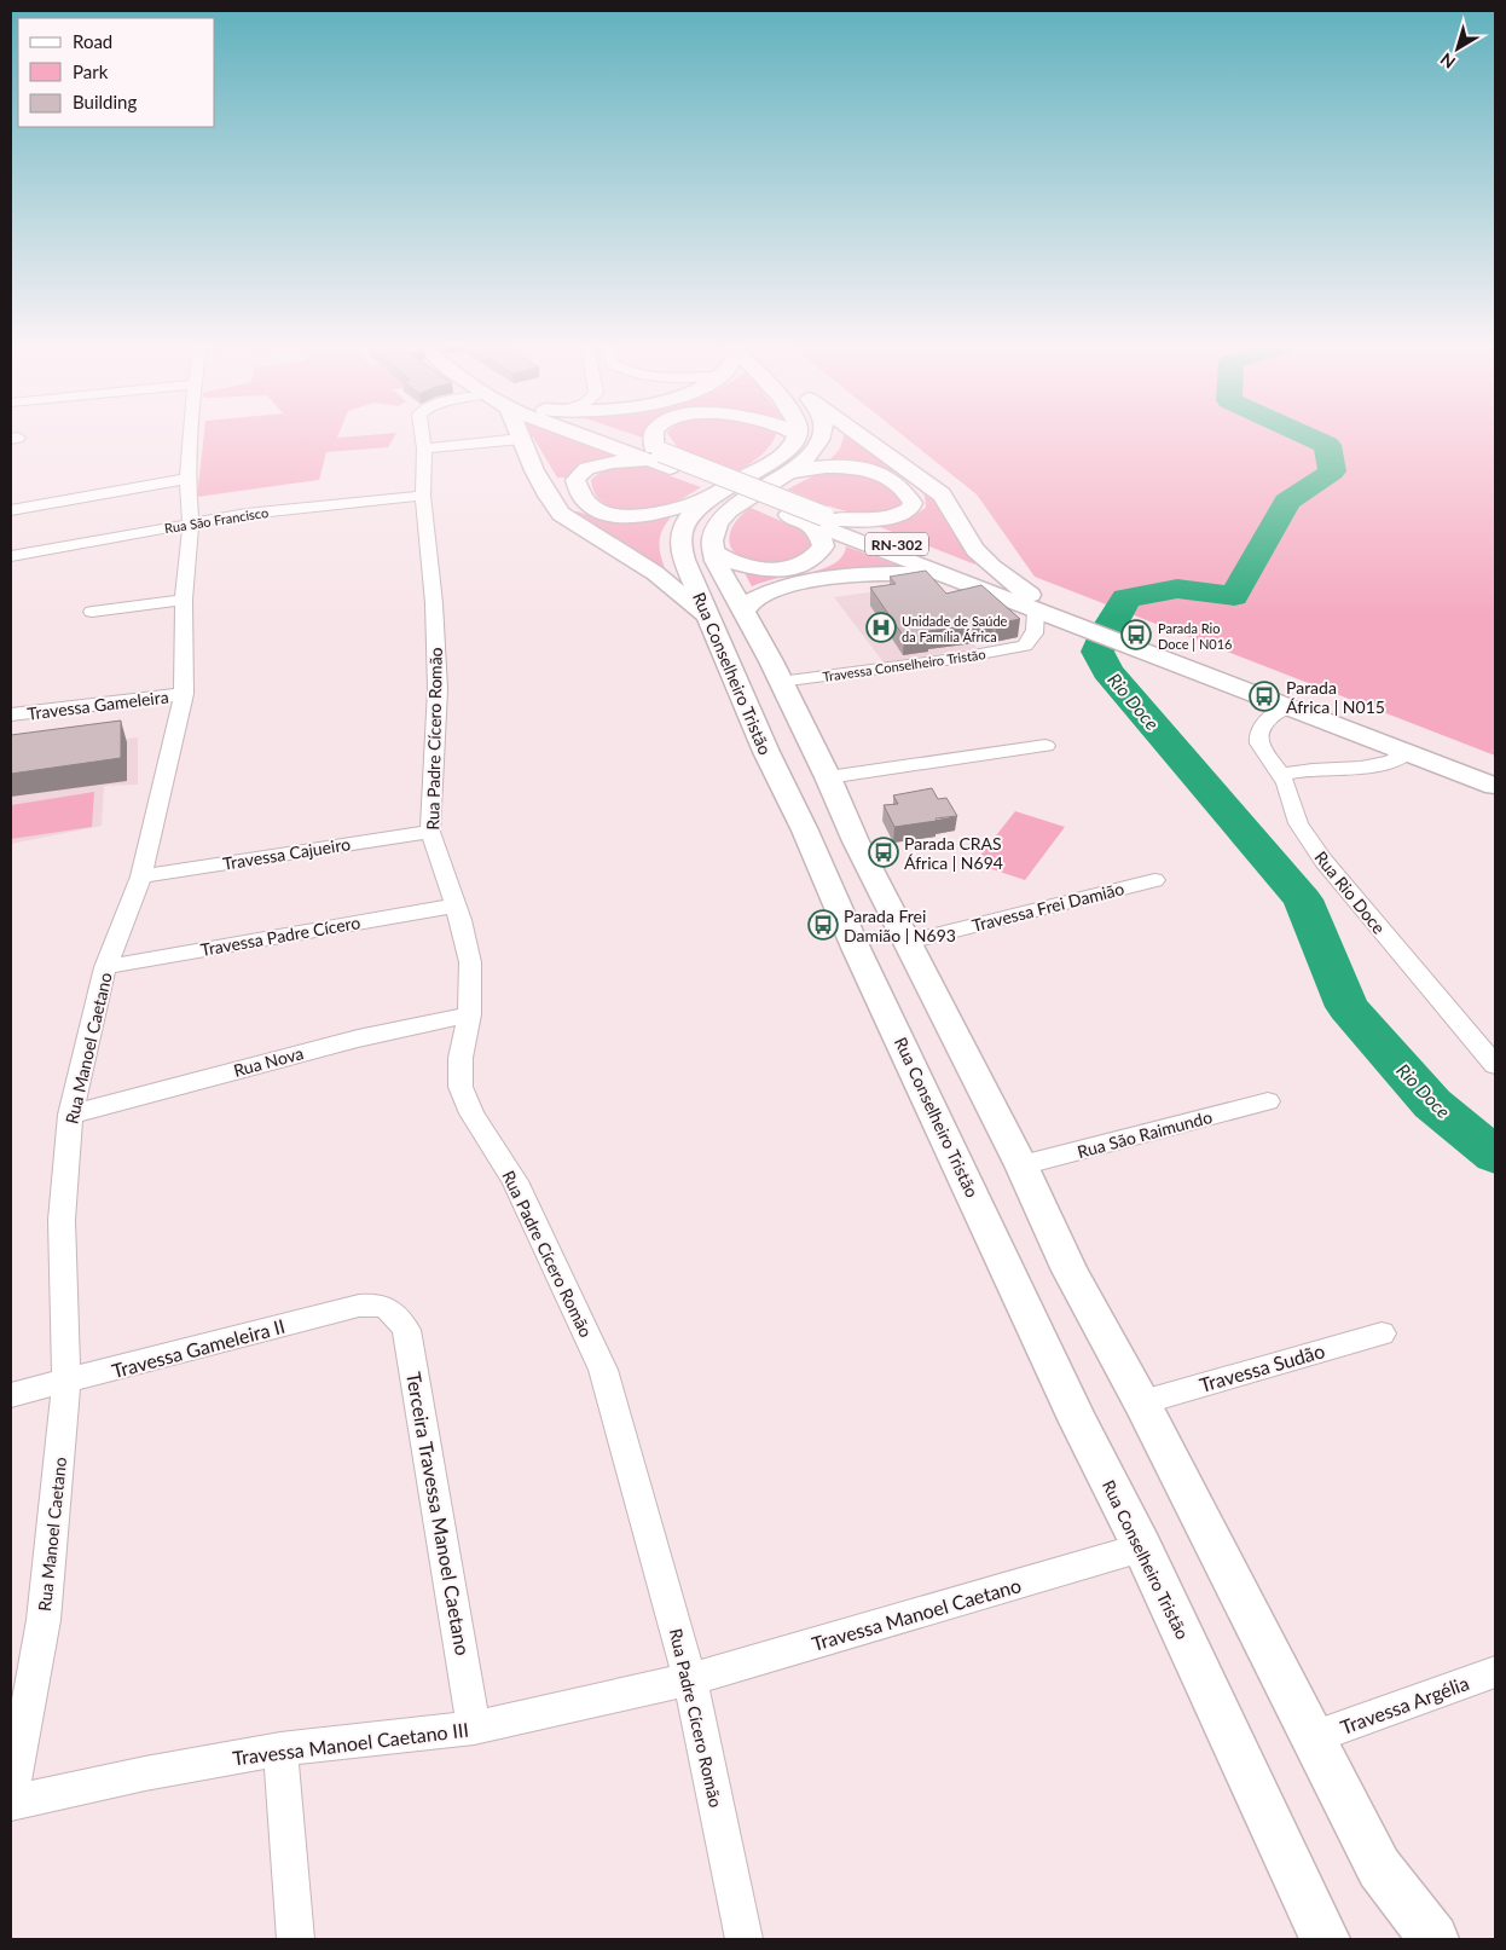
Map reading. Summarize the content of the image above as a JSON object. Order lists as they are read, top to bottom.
{
  "streets": {
    "main road": ["RN-302", "Rua Conselheiro Tristão"],
    "street": [
      "Rua São Francisco",
      "Travessa Conselheiro Tristão",
      "Travessa Gameleira",
      "Rua Padre Cícero Romão",
      "Travessa Cajueiro",
      "Rua Rio Doce",
      "Travessa Frei Damião",
      "Travessa Padre Cícero",
      "Rua Manoel Caetano",
      "Rua Nova",
      "Rua São Raimundo",
      "Travessa Gameleira II",
      "Travessa Sudão",
      "Terceira Travessa Manoel Caetano",
      "Travessa Manoel Caetano",
      "Travessa Argélia",
      "Travessa Manoel Caetano III"
    ]
  },
  "crossings": [
    ["Rua São Francisco", "Rua Padre Cícero Romão"],
    ["Rua São Francisco", "Rua Manoel Caetano"],
    ["RN-302", "Travessa Conselheiro Tristão"],
    ["RN-302", "Rua Rio Doce"],
    ["Travessa Conselheiro Tristão", "Rua Conselheiro Tristão"],
    ["Rua Conselheiro Tristão", "Travessa Frei Damião"],
    ["Rua Conselheiro Tristão", "Rua São Raimundo"],
    ["Rua Conselheiro Tristão", "Travessa Sudão"],
    ["Rua Conselheiro Tristão", "Travessa Manoel Caetano"],
    ["Rua Conselheiro Tristão", "Travessa Argélia"],
    ["Travessa Gameleira", "Rua Manoel Caetano"],
    ["Rua Padre Cícero Romão", "Travessa Cajueiro"],
    ["Rua Padre Cícero Romão", "Travessa Padre Cícero"],
    ["Rua Padre Cícero Romão", "Rua Nova"],
    ["Rua Padre Cícero Romão", "Travessa Manoel Caetano"],
    ["Rua Padre Cícero Romão", "Travessa Manoel Caetano III"],
    ["Travessa Cajueiro", "Rua Manoel Caetano"],
    ["Travessa Padre Cícero", "Rua Manoel Caetano"],
    ["Rua Manoel Caetano", "Rua Nova"],
    ["Rua Manoel Caetano", "Travessa Gameleira II"],
    ["Travessa Gameleira II", "Terceira Travessa Manoel Caetano"],
    ["Terceira Travessa Manoel Caetano", "Travessa Manoel Caetano III"],
    ["Travessa Manoel Caetano", "Travessa Manoel Caetano III"]
  ],
  "water": ["Rio Doce"],
  "places": {
    "hospital": ["Unidade de Saúde da Família África"],
    "bus stop": [
      "Parada Rio Doce | N016",
      "Parada África | N015",
      "Parada CRAS África | N694",
      "Parada Frei Damião | N693"
    ]
  },
  "legend": ["Road", "Park", "Building"],
  "north": "bottom left"
}
